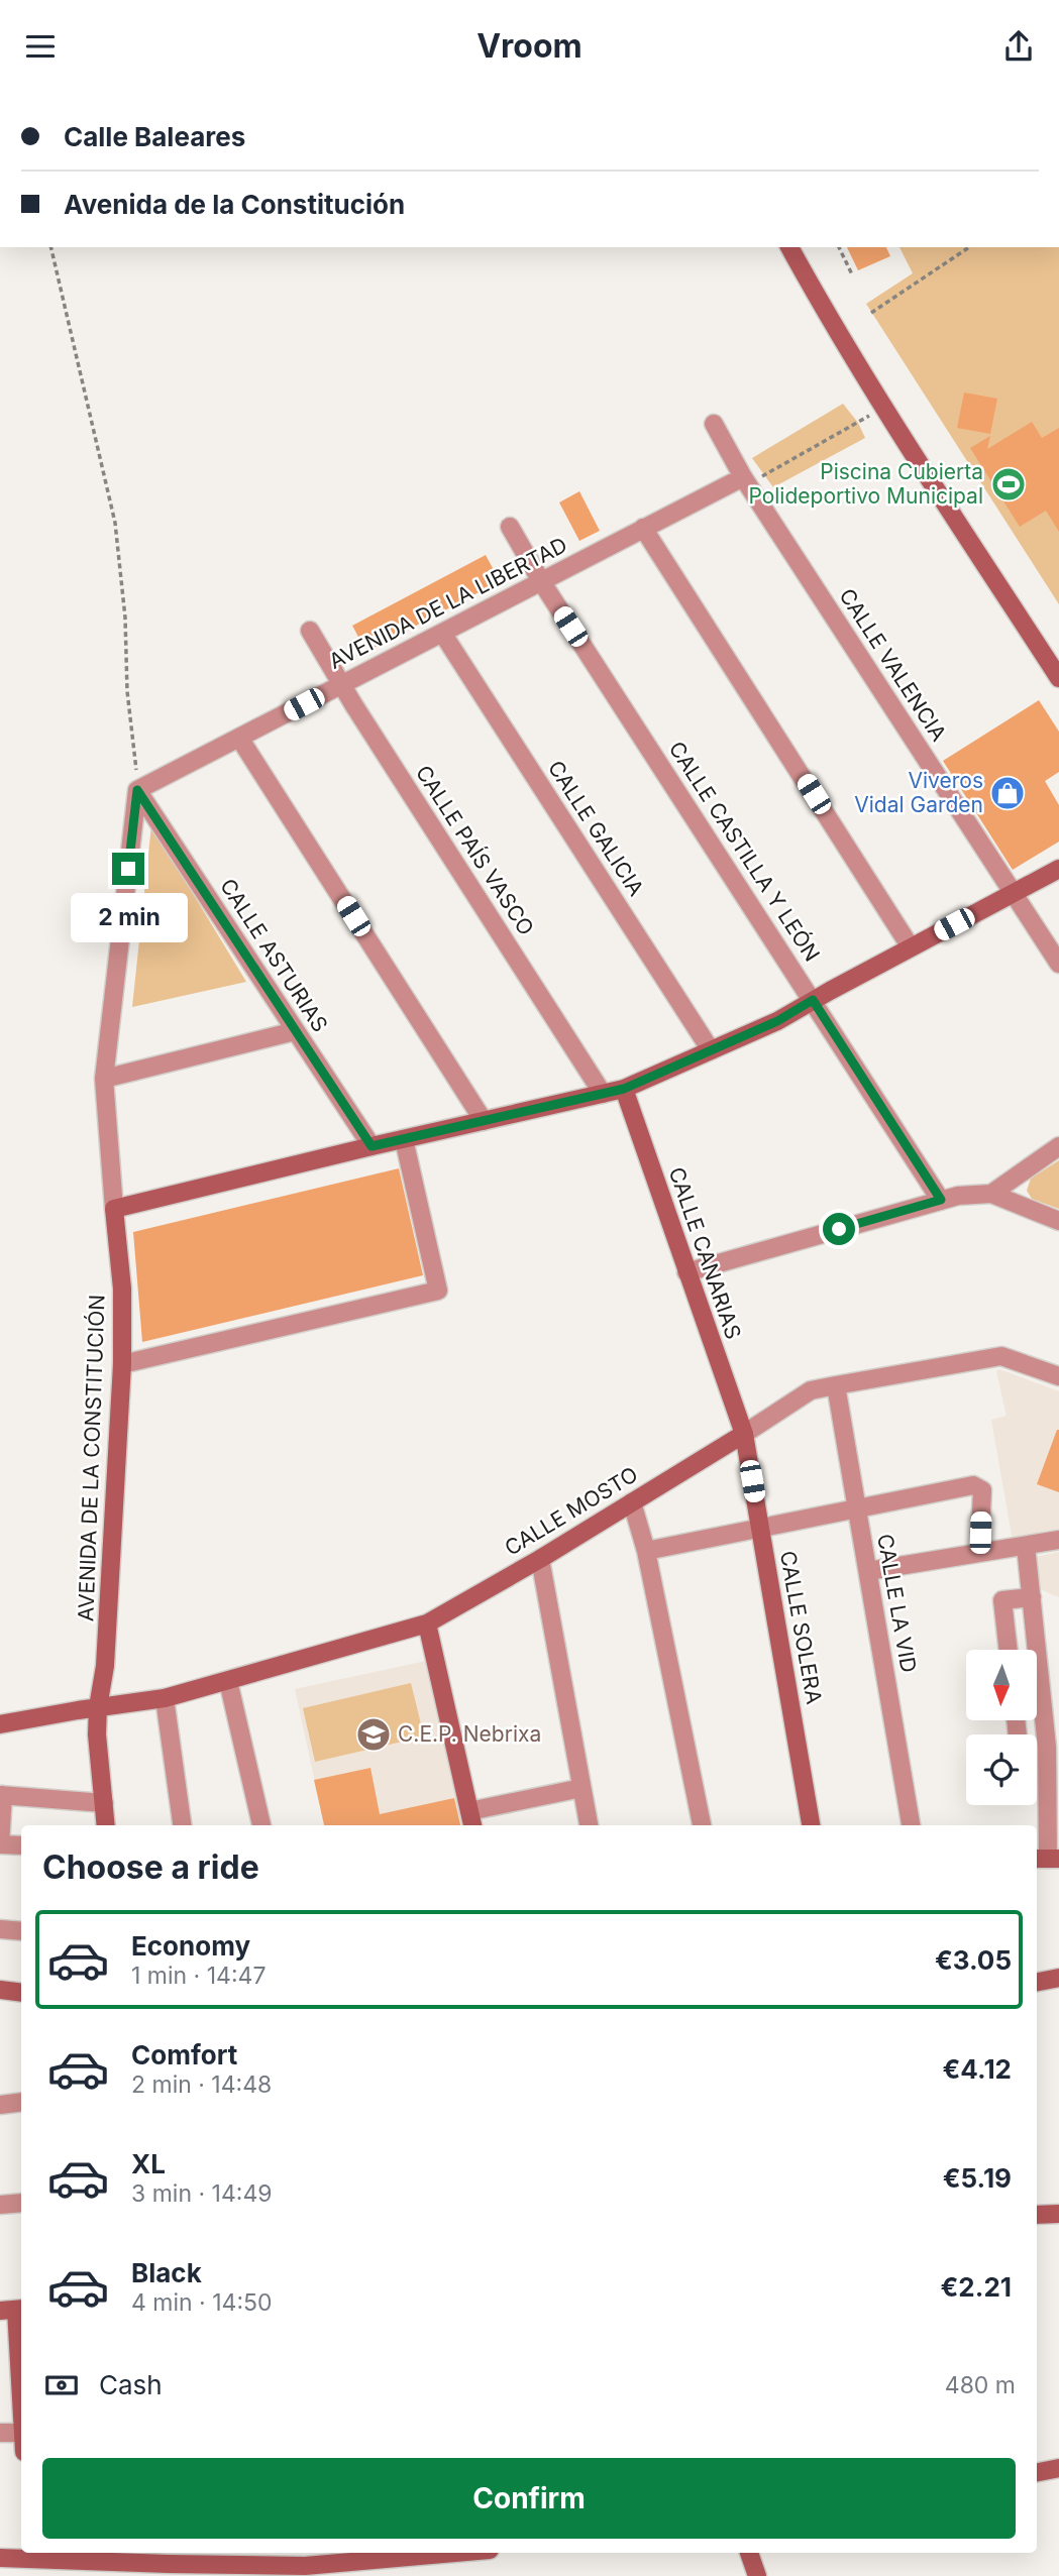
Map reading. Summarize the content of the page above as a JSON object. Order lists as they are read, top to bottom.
{
  "streets": {
    "street": [
      "AVENIDA DE LA LIBERTAD",
      "CALLE VALENCIA",
      "CALLE GALICIA",
      "CALLE PAÍS VASCO",
      "CALLE CASTILLA Y LEÓN",
      "CALLE ASTURIAS",
      "CALLE CANARIAS",
      "AVENIDA DE LA CONSTITUCIÓN",
      "CALLE MOSTO",
      "CALLE LA VID",
      "CALLE SOLERA"
    ]
  },
  "crossings": [
    ["AVENIDA DE LA LIBERTAD", "CALLE VALENCIA"],
    ["AVENIDA DE LA LIBERTAD", "CALLE GALICIA"],
    ["AVENIDA DE LA LIBERTAD", "CALLE PAÍS VASCO"],
    ["AVENIDA DE LA LIBERTAD", "CALLE CASTILLA Y LEÓN"],
    ["AVENIDA DE LA LIBERTAD", "CALLE ASTURIAS"],
    ["AVENIDA DE LA LIBERTAD", "AVENIDA DE LA CONSTITUCIÓN"],
    ["CALLE ASTURIAS", "AVENIDA DE LA CONSTITUCIÓN"],
    ["CALLE CANARIAS", "CALLE MOSTO"],
    ["CALLE CANARIAS", "CALLE SOLERA"],
    ["AVENIDA DE LA CONSTITUCIÓN", "CALLE MOSTO"],
    ["CALLE MOSTO", "CALLE LA VID"],
    ["CALLE MOSTO", "CALLE SOLERA"]
  ],
  "places": {
    "sports": ["Piscina Cubierta Polideportivo Municipal"],
    "shop": ["Viveros Vidal Garden"],
    "school or university": ["C.E.P. Nebrixa"]
  },
  "north": "bottom",
  "page": {
    "header": "Vroom",
    "banner": ["Calle Baleares", "Avenida de la Constitución"],
    "bubble": "2 min",
    "heading": "Choose a ride",
    "list": [
      {
        "name": "Economy",
        "note": "1 min · 14:47",
        "value": "€3.05"
      },
      {
        "name": "Comfort",
        "note": "2 min · 14:48",
        "value": "€4.12"
      },
      {
        "name": "XL",
        "note": "3 min · 14:49",
        "value": "€5.19"
      },
      {
        "name": "Black",
        "note": "4 min · 14:50",
        "value": "€2.21"
      }
    ],
    "pay": ["Cash", "480 m"],
    "buttons": "Confirm"
  }
}
